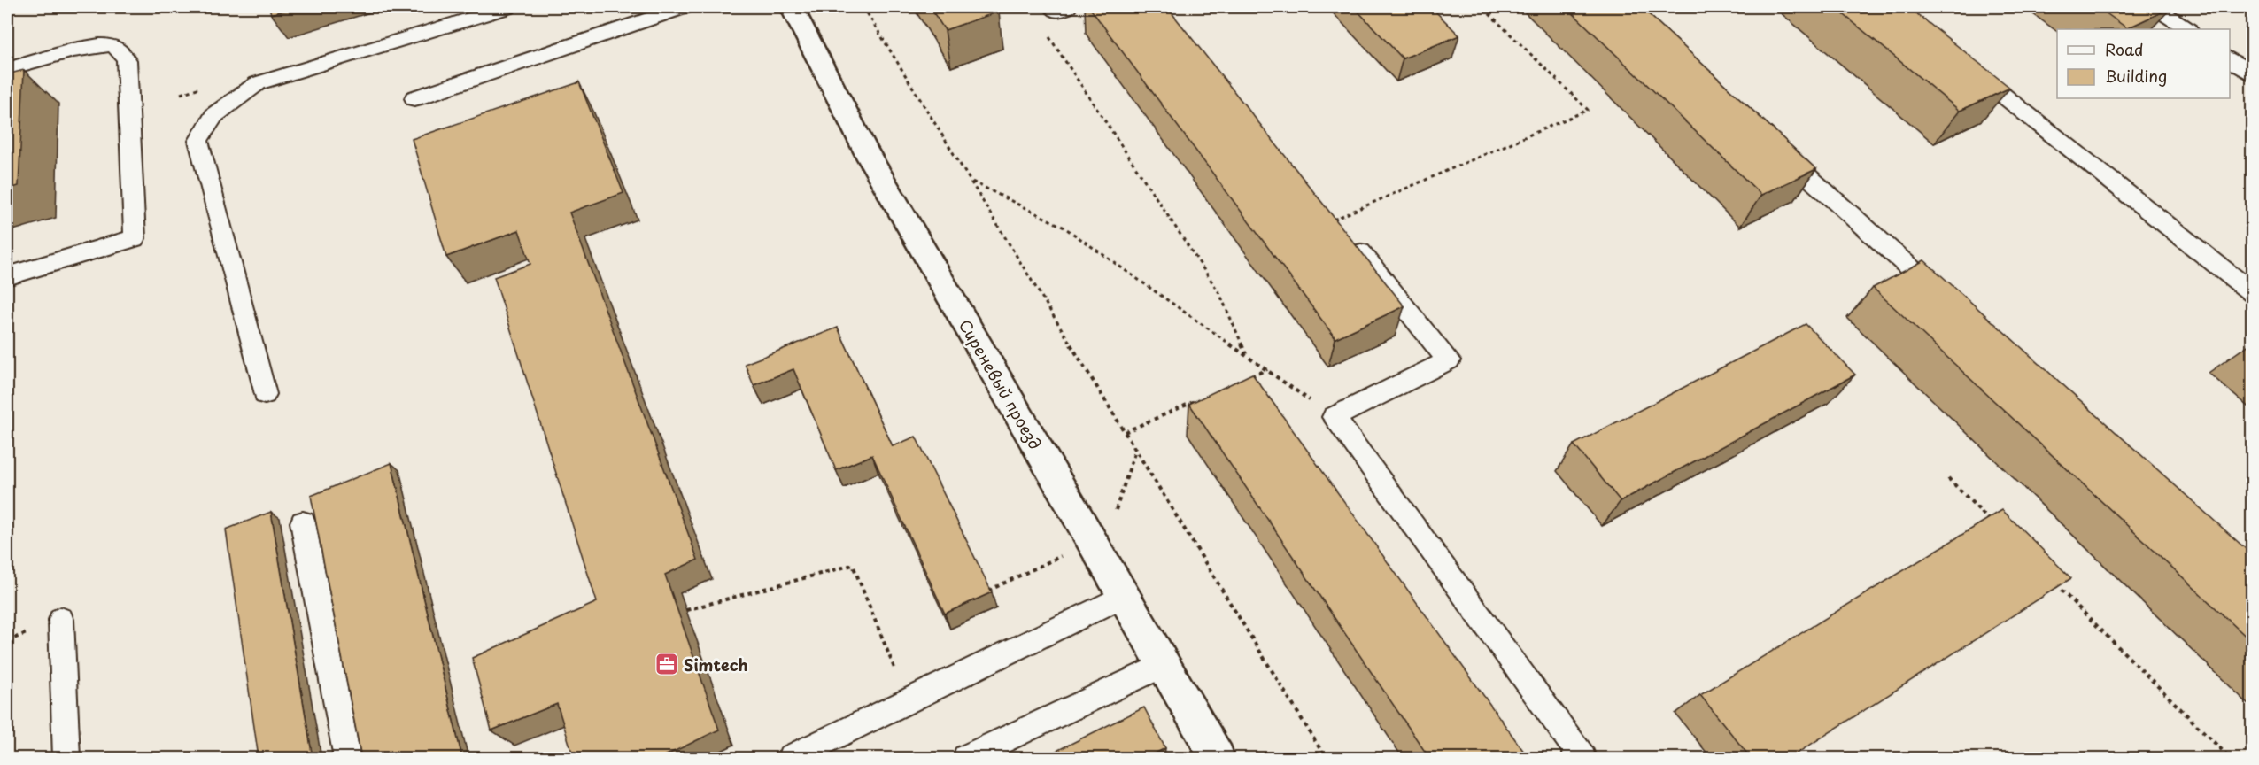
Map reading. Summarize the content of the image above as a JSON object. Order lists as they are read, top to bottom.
{
  "streets": {
    "street": ["Сиреневый проезд"]
  },
  "places": {
    "office": ["Simtech"]
  },
  "legend": ["Road", "Building"]
}
